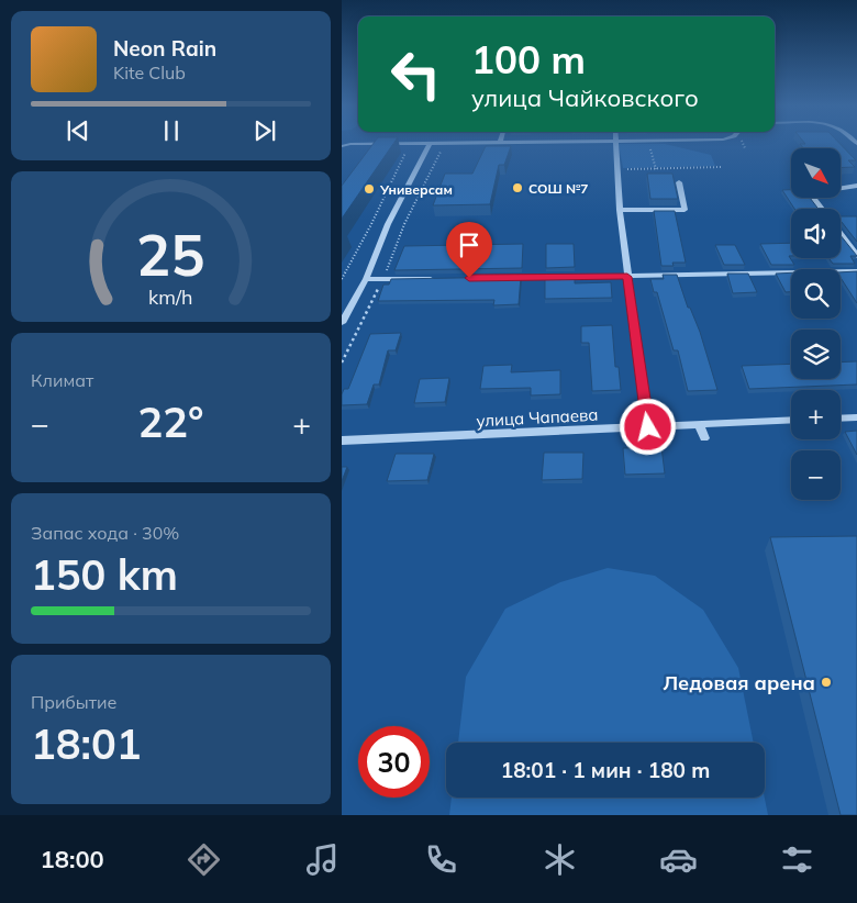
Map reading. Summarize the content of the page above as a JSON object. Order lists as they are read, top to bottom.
{
  "streets": {
    "street": ["улица Чапаева"]
  },
  "places": ["СОШ №7", "Универсам", "Ледовая арена"],
  "north": "bottom right",
  "page": {
    "turn": ["100 m", "улица Чайковского"],
    "song": ["Neon Rain", "Kite Club"],
    "map_buttons": ["+", "−"],
    "tile": [
      "Климат",
      ["Запас хода · 30%", "150 km"],
      ["Прибытие", "18:01"]
    ],
    "heat": ["−", "22°", "+"],
    "limit": "30",
    "trip": "18:01 · 1 мин · 180 m",
    "tabs": "18:00",
    "gauge": ["25", "km/h"]
  }
}
